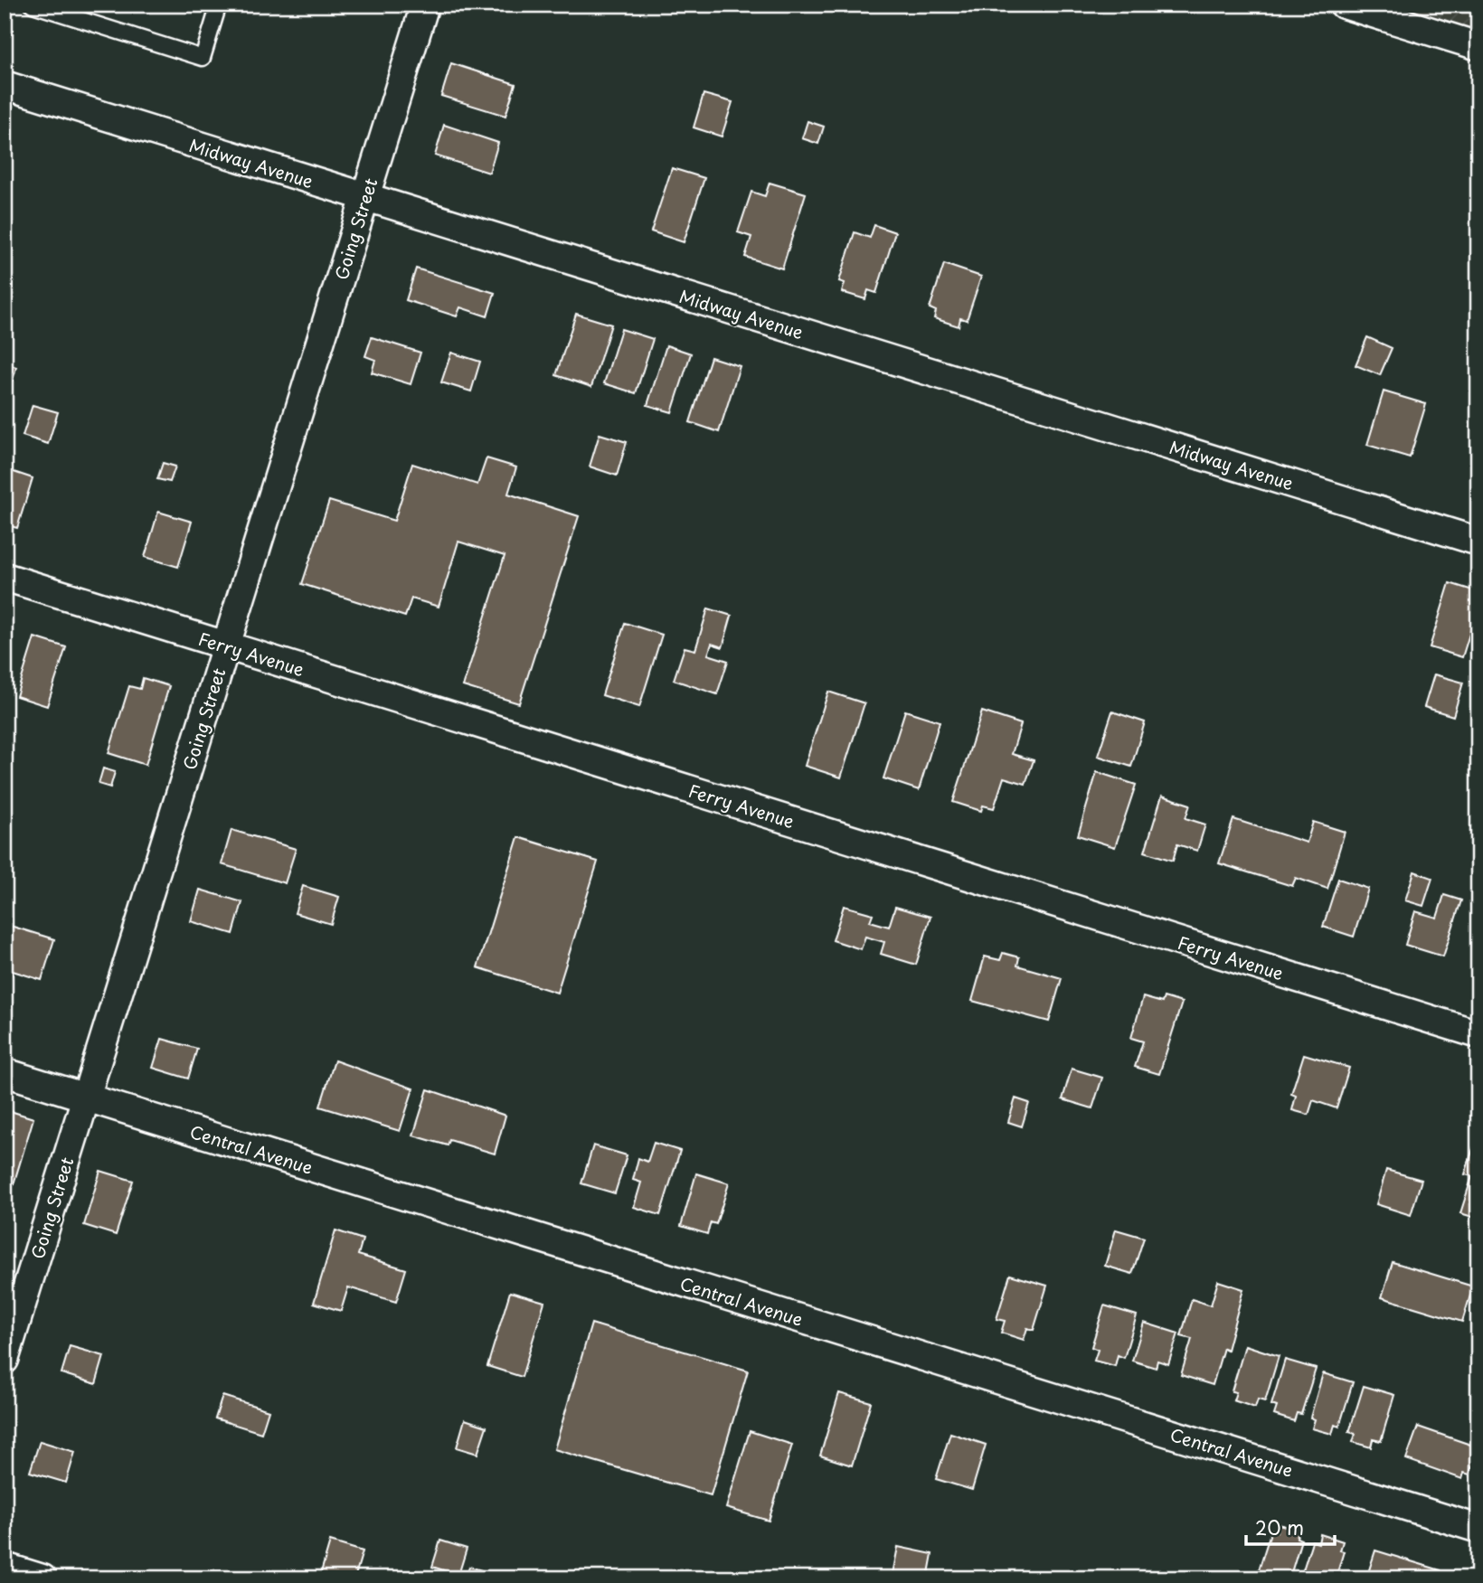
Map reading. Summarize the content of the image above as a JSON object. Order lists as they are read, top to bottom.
{
  "streets": {
    "street": [
      "Midway Avenue",
      "Going Street",
      "Ferry Avenue",
      "Central Avenue"
    ]
  },
  "crossings": [
    ["Midway Avenue", "Going Street"],
    ["Going Street", "Ferry Avenue"],
    ["Going Street", "Central Avenue"]
  ],
  "scale_bar": "20 m"
}
